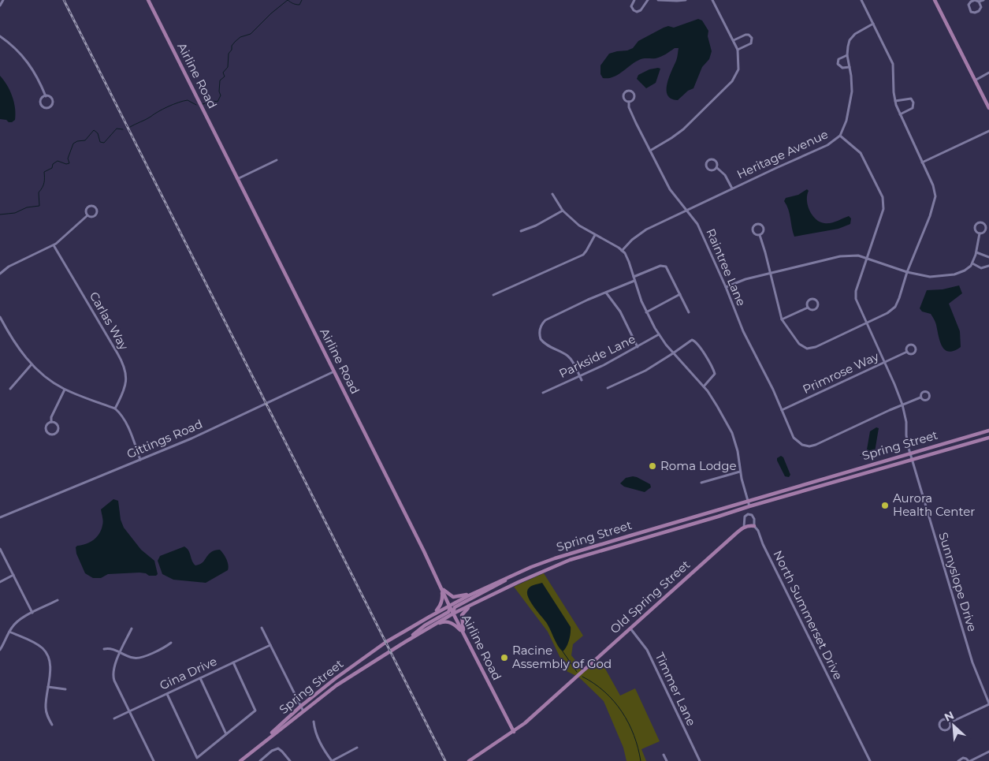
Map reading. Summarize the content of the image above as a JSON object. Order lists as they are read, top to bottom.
{
  "streets": {
    "main road": ["Airline Road", "Spring Street", "Old Spring Street"],
    "street": [
      "Heritage Avenue",
      "Raintree Lane",
      "Carlas Way",
      "Parkside Lane",
      "Primrose Way",
      "Gittings Road",
      "Sunnyslope Drive",
      "North Summerset Drive",
      "Gina Drive",
      "Timmer Lane"
    ]
  },
  "crossings": [
    ["Airline Road", "Gittings Road"],
    ["Airline Road", "Spring Street"],
    ["Airline Road", "Old Spring Street"],
    ["Heritage Avenue", "Raintree Lane"],
    ["Raintree Lane", "Primrose Way"],
    ["Raintree Lane", "Sunnyslope Drive"],
    ["Primrose Way", "Sunnyslope Drive"],
    ["Spring Street", "Sunnyslope Drive"],
    ["Old Spring Street", "North Summerset Drive"],
    ["Old Spring Street", "Timmer Lane"]
  ],
  "places": ["Roma Lodge", "Aurora Health Center", "Racine Assembly of God"],
  "north": "top left"
}
